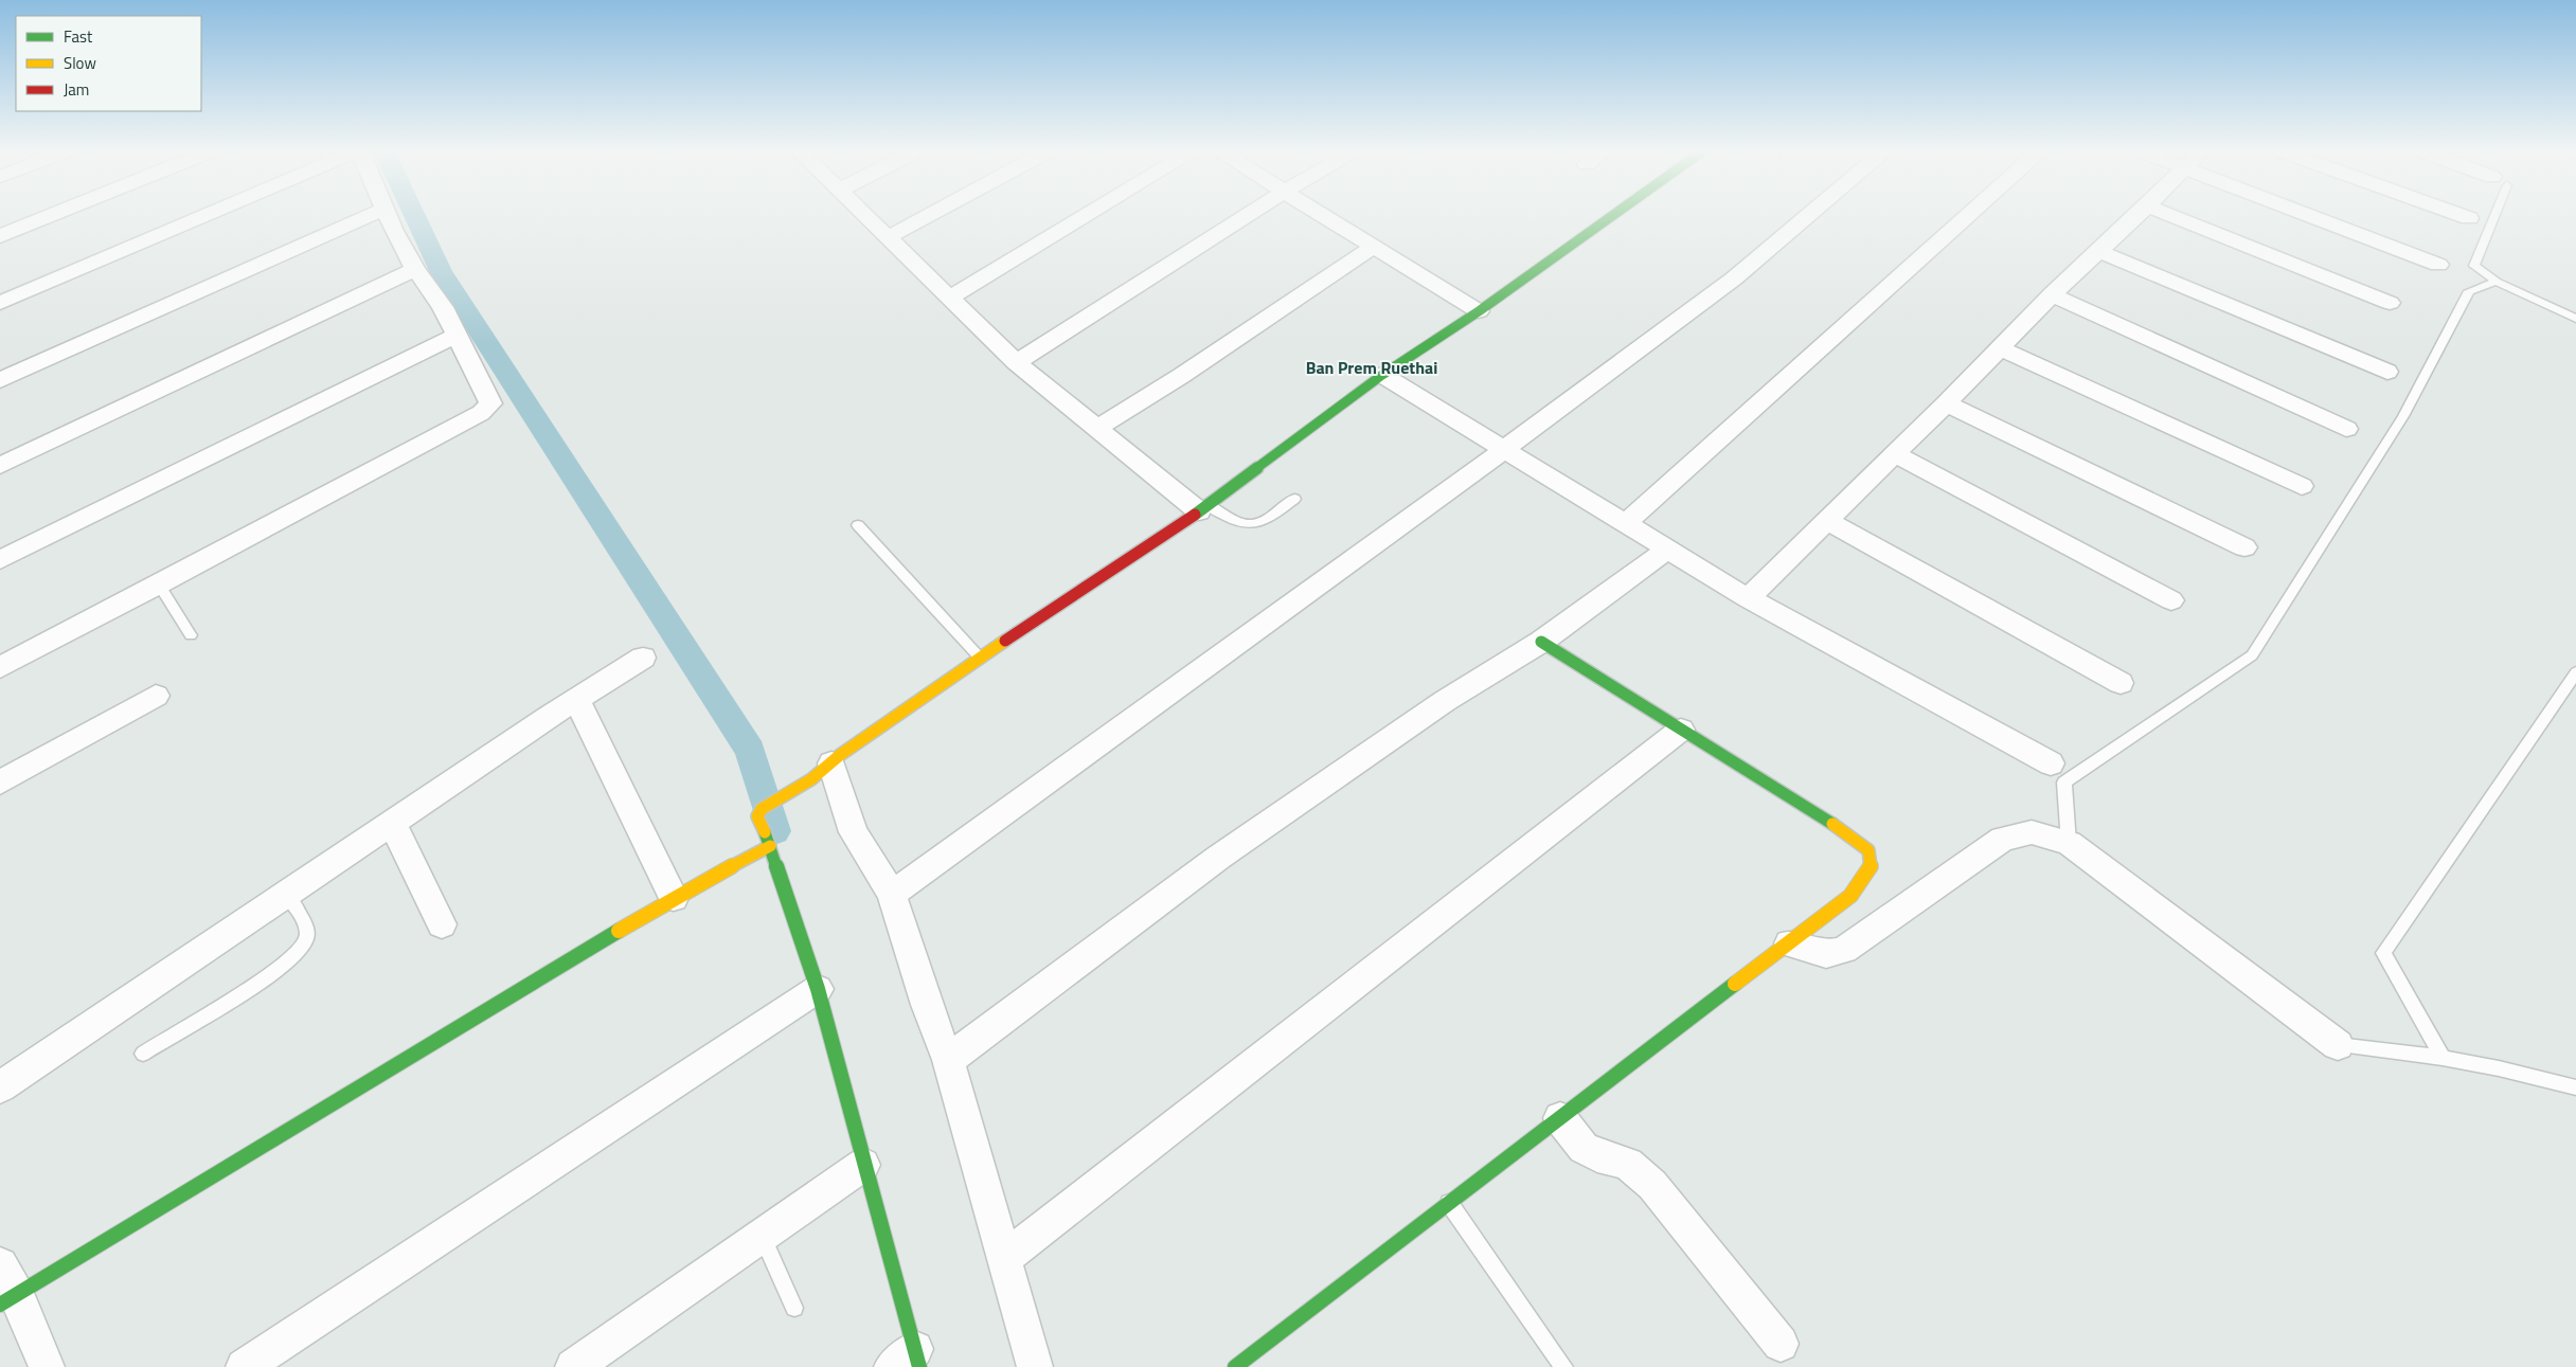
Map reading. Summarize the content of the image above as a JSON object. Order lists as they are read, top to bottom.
{
  "districts": ["Ban Prem Ruethai"],
  "legend": ["Fast", "Slow", "Jam"]
}
